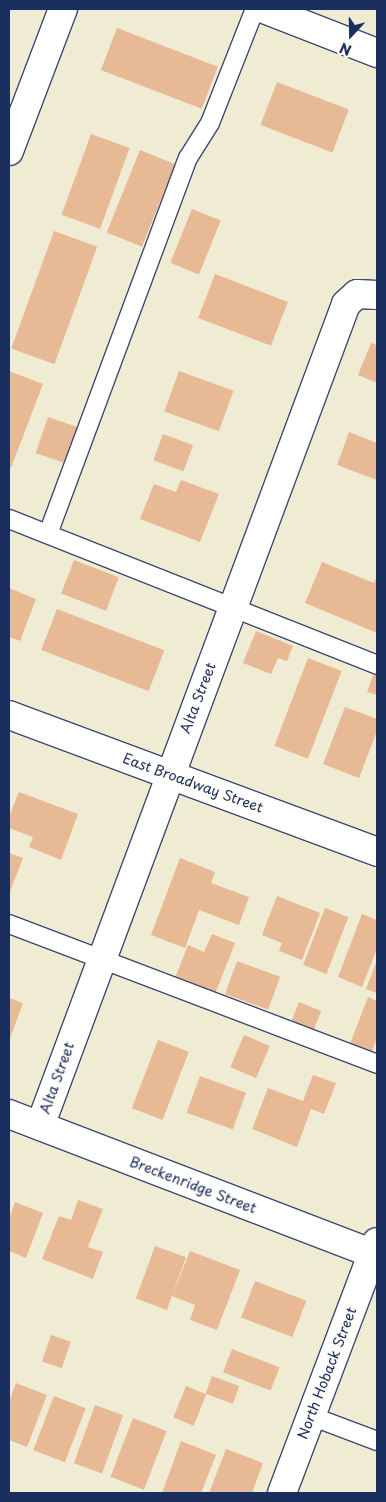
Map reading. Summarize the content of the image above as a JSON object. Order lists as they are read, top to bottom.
{
  "streets": {
    "street": [
      "Alta Street",
      "East Broadway Street",
      "Breckenridge Street",
      "North Hoback Street"
    ]
  },
  "crossings": [
    ["Alta Street", "East Broadway Street"],
    ["Alta Street", "Breckenridge Street"],
    ["Breckenridge Street", "North Hoback Street"]
  ],
  "north": "bottom"
}
